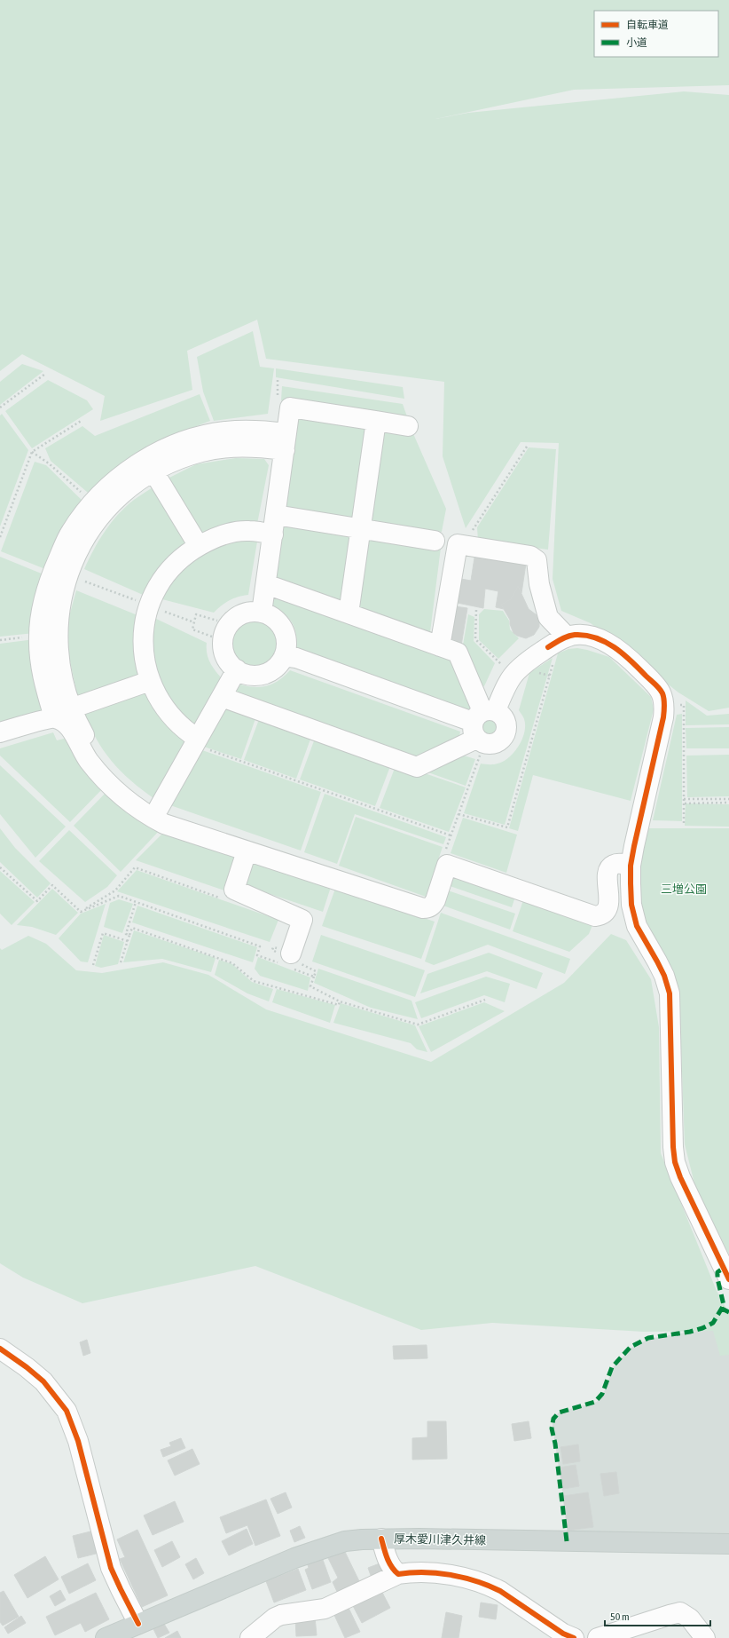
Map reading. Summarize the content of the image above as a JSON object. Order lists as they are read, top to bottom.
{
  "streets": {
    "main road": ["厚木愛川津久井線"]
  },
  "parks": ["三増公園"],
  "legend": ["自転車道", "小道"],
  "scale_bar": "50 m"
}
